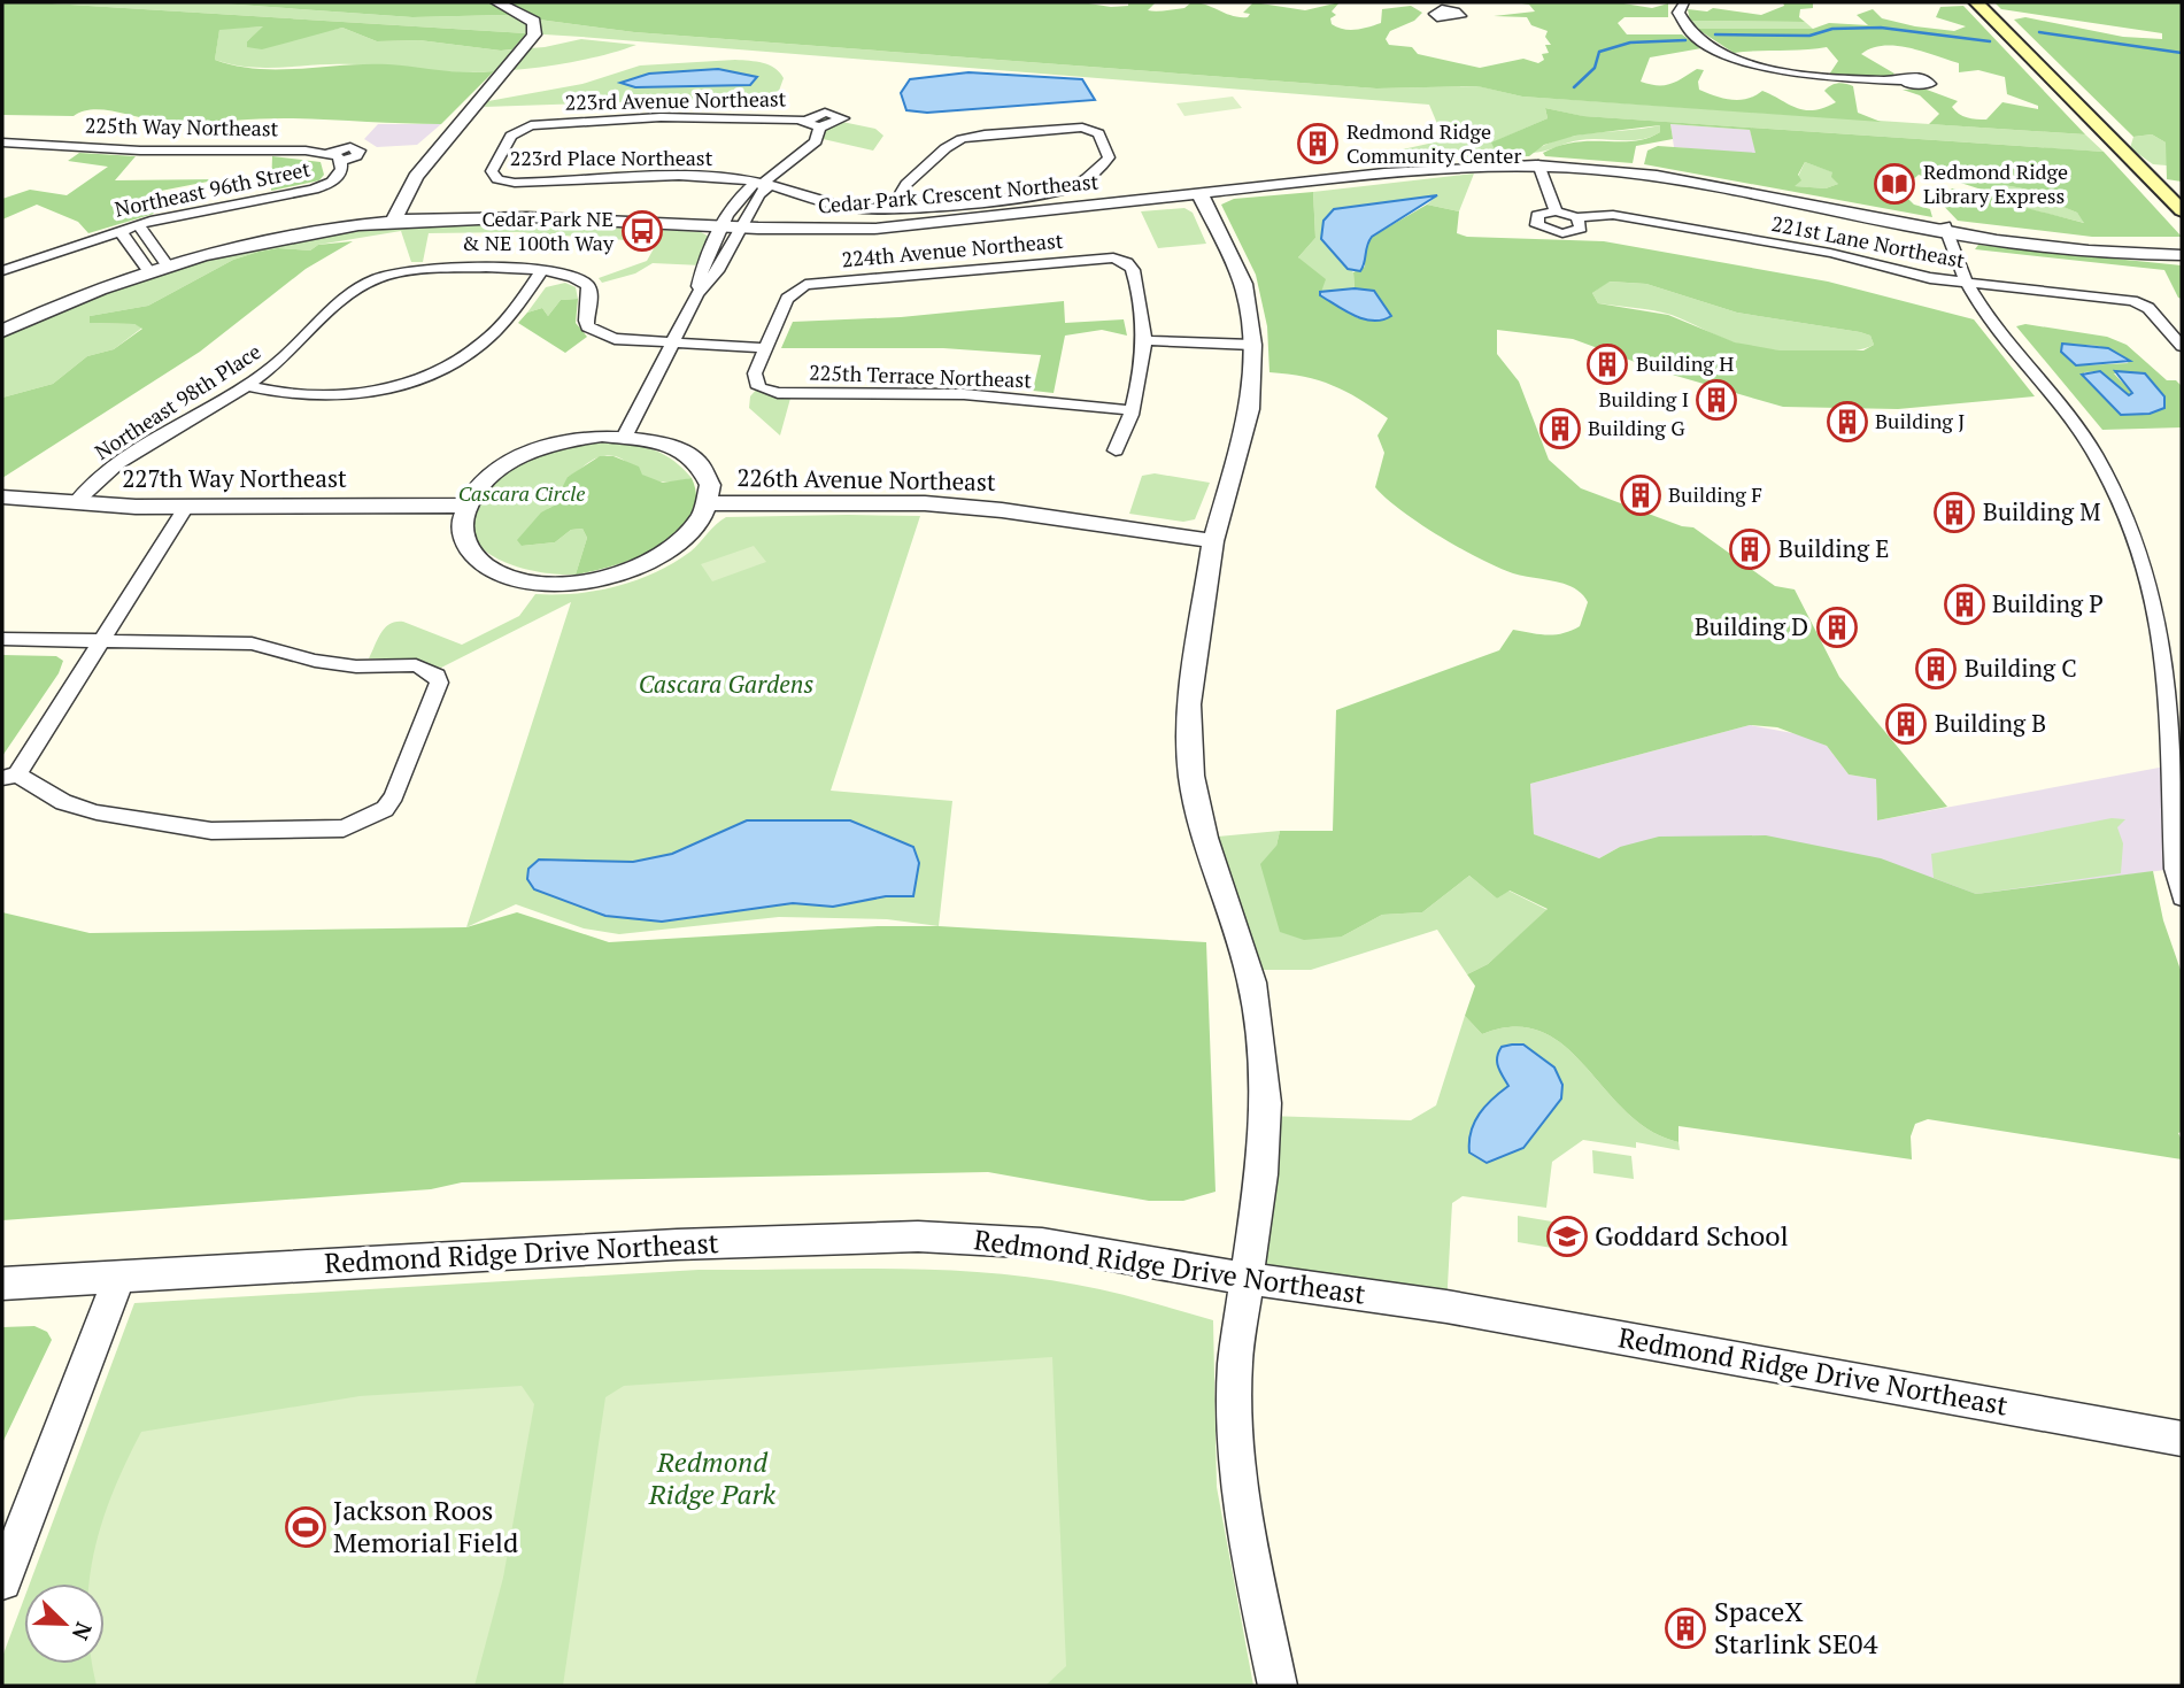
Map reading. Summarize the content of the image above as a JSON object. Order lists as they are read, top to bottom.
{
  "streets": {
    "street": [
      "223rd Avenue Northeast",
      "225th Way Northeast",
      "223rd Place Northeast",
      "Northeast 96th Street",
      "Cedar Park Crescent Northeast",
      "221st Lane Northeast",
      "224th Avenue Northeast",
      "225th Terrace Northeast",
      "Northeast 98th Place",
      "227th Way Northeast",
      "226th Avenue Northeast",
      "Redmond Ridge Drive Northeast"
    ]
  },
  "crossings": [
    ["223rd Avenue Northeast", "223rd Place Northeast"],
    ["225th Way Northeast", "Northeast 96th Street"],
    ["224th Avenue Northeast", "225th Terrace Northeast"],
    ["Northeast 98th Place", "227th Way Northeast"],
    ["227th Way Northeast", "226th Avenue Northeast"]
  ],
  "parks": ["Cascara Circle", "Cascara Gardens", "Redmond Ridge Park"],
  "places": {
    "building": [
      "Redmond Ridge Community Center",
      "Building H",
      "Building I",
      "Building J",
      "Building G",
      "Building F",
      "Building M",
      "Building E",
      "Building P",
      "Building D",
      "Building C",
      "Building B",
      "SpaceX Starlink SE04"
    ],
    "library": ["Redmond Ridge Library Express"],
    "bus stop": ["Cedar Park NE & NE 100th Way"],
    "school or university": ["Goddard School"],
    "sports": ["Jackson Roos Memorial Field"]
  },
  "north": "bottom right"
}
